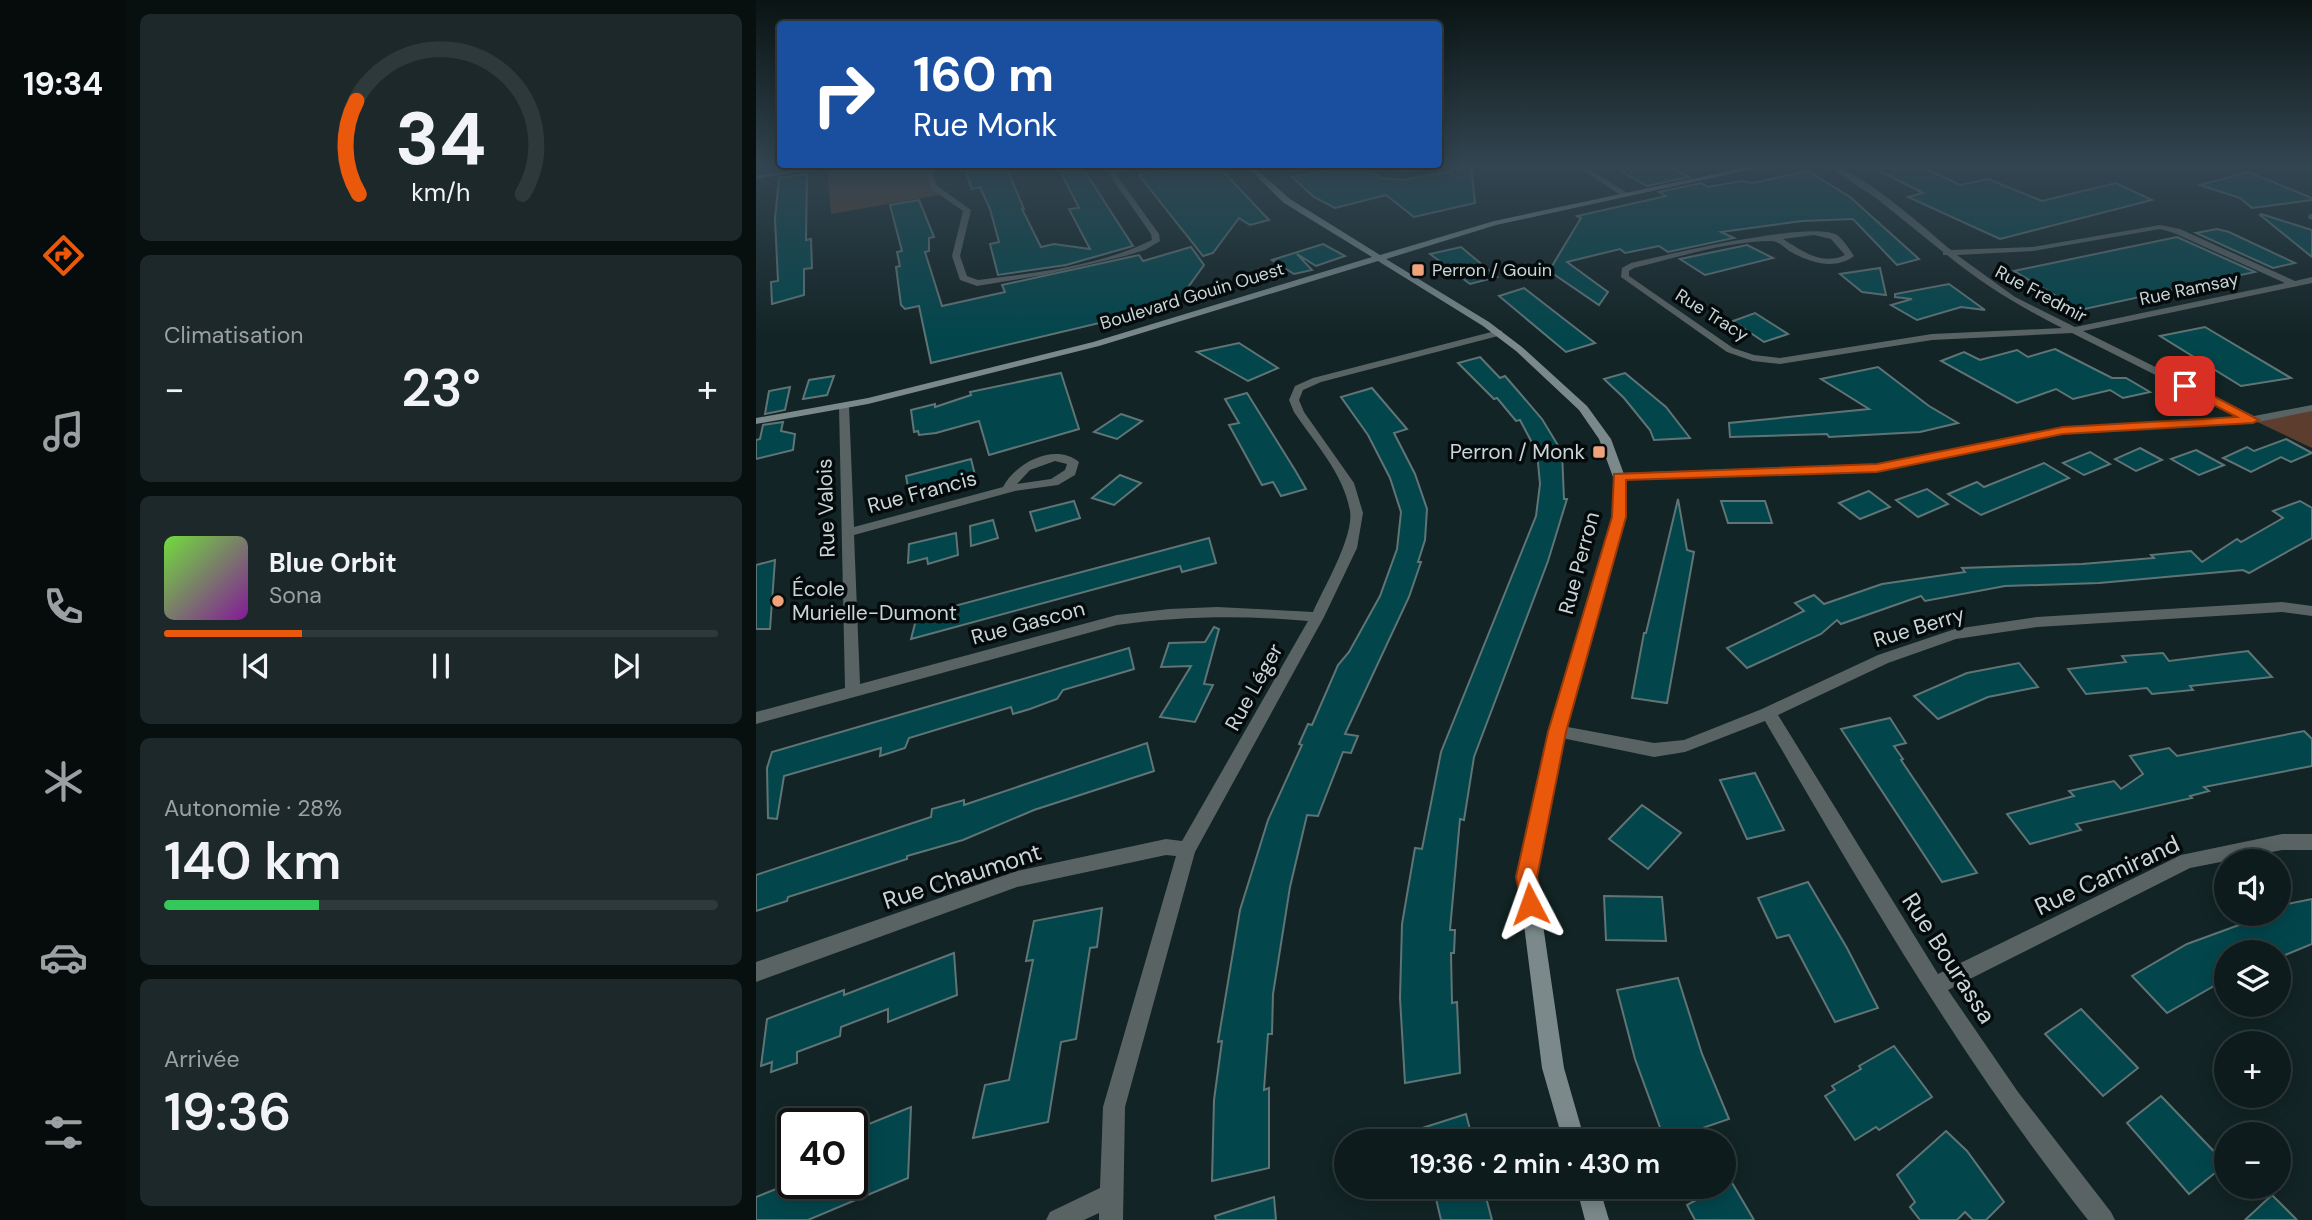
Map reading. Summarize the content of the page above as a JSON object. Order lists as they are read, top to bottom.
{
  "streets": {
    "street": [
      "Rue Ramsay",
      "Rue Fredmir",
      "Boulevard Gouin Ouest",
      "Rue Tracy",
      "Rue Francis",
      "Rue Valois",
      "Rue Perron",
      "Rue Gascon",
      "Rue Berry",
      "Rue Léger",
      "Rue Camirand",
      "Rue Chaumont",
      "Rue Bourassa"
    ]
  },
  "crossings": [
    ["Rue Ramsay", "Rue Fredmir"],
    ["Rue Ramsay", "Rue Tracy"],
    ["Rue Fredmir", "Rue Tracy"],
    ["Boulevard Gouin Ouest", "Rue Valois"],
    ["Boulevard Gouin Ouest", "Rue Perron"],
    ["Rue Francis", "Rue Valois"],
    ["Rue Valois", "Rue Gascon"],
    ["Rue Perron", "Rue Berry"],
    ["Rue Perron", "Rue Léger"],
    ["Rue Gascon", "Rue Léger"],
    ["Rue Berry", "Rue Bourassa"],
    ["Rue Léger", "Rue Chaumont"],
    ["Rue Camirand", "Rue Bourassa"]
  ],
  "places": {
    "transit": ["Perron / Gouin", "Perron / Monk"],
    "other": ["École Murielle-Dumont"]
  },
  "page": {
    "tabs": "19:34",
    "turn": ["160 m", "Rue Monk"],
    "tile": [
      "Climatisation",
      ["Autonomie · 28%", "140 km"],
      ["Arrivée", "19:36"]
    ],
    "heat": ["−", "23°", "+"],
    "song": ["Blue Orbit", "Sona"],
    "map_buttons": ["+", "−"],
    "limit": "40",
    "trip": "19:36 · 2 min · 430 m",
    "gauge": ["34", "km/h"]
  }
}
